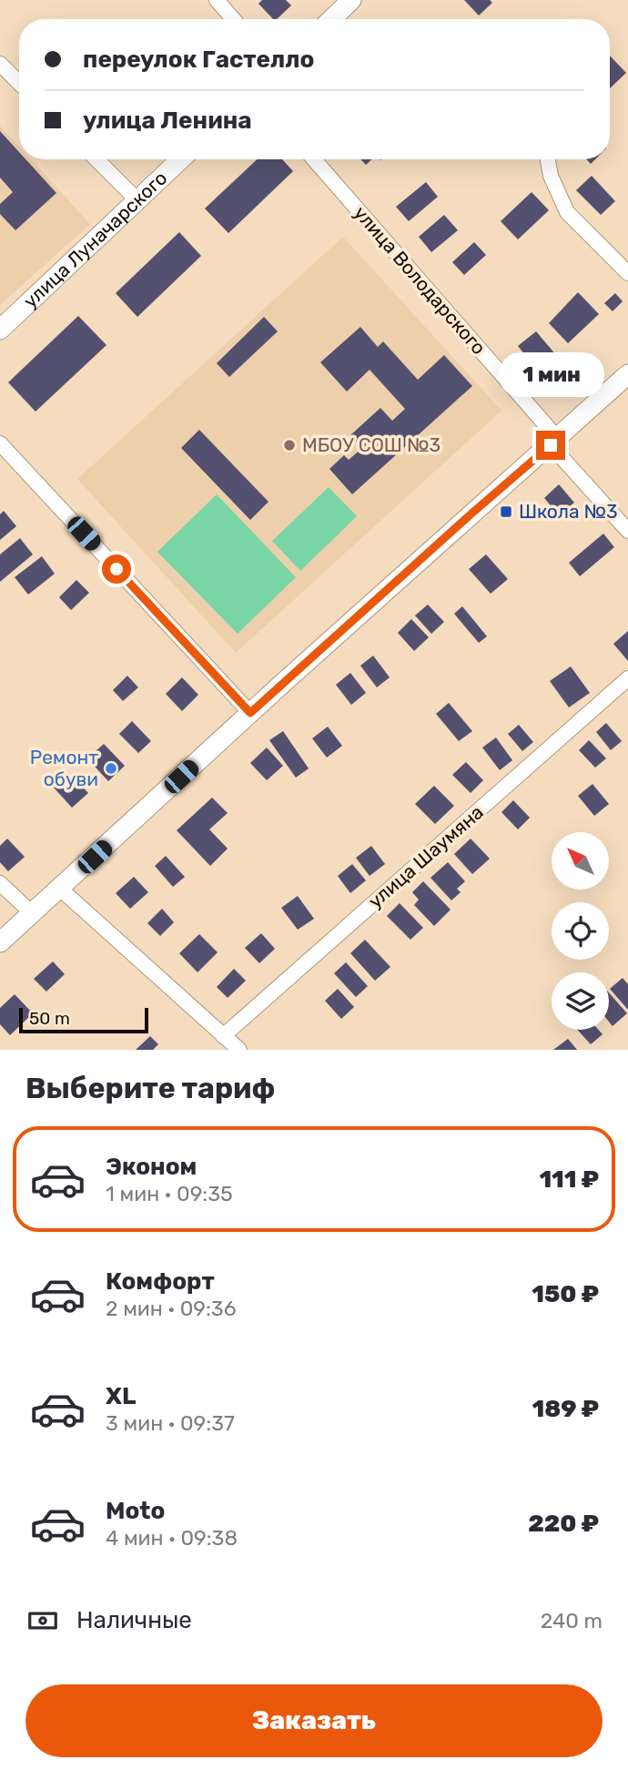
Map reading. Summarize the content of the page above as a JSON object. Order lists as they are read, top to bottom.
{
  "streets": {
    "main road": ["улица Луначарского"],
    "street": ["улица Володарского", "улица Шаумяна"]
  },
  "places": {
    "other": ["МБОУ СОШ №3", "Ремонт обуви"],
    "transit": ["Школа №3"]
  },
  "scale_bar": "50 m",
  "north": "top left",
  "page": {
    "banner": ["переулок Гастелло", "улица Ленина"],
    "bubble": "1 мин",
    "scale": "50 m",
    "heading": "Выберите тариф",
    "list": [
      {
        "name": "Эконом",
        "note": "1 мин · 09:35",
        "value": "111 ₽"
      },
      {
        "name": "Комфорт",
        "note": "2 мин · 09:36",
        "value": "150 ₽"
      },
      {
        "name": "XL",
        "note": "3 мин · 09:37",
        "value": "189 ₽"
      },
      {
        "name": "Moto",
        "note": "4 мин · 09:38",
        "value": "220 ₽"
      }
    ],
    "pay": ["Наличные", "240 m"],
    "buttons": "Заказать"
  }
}
